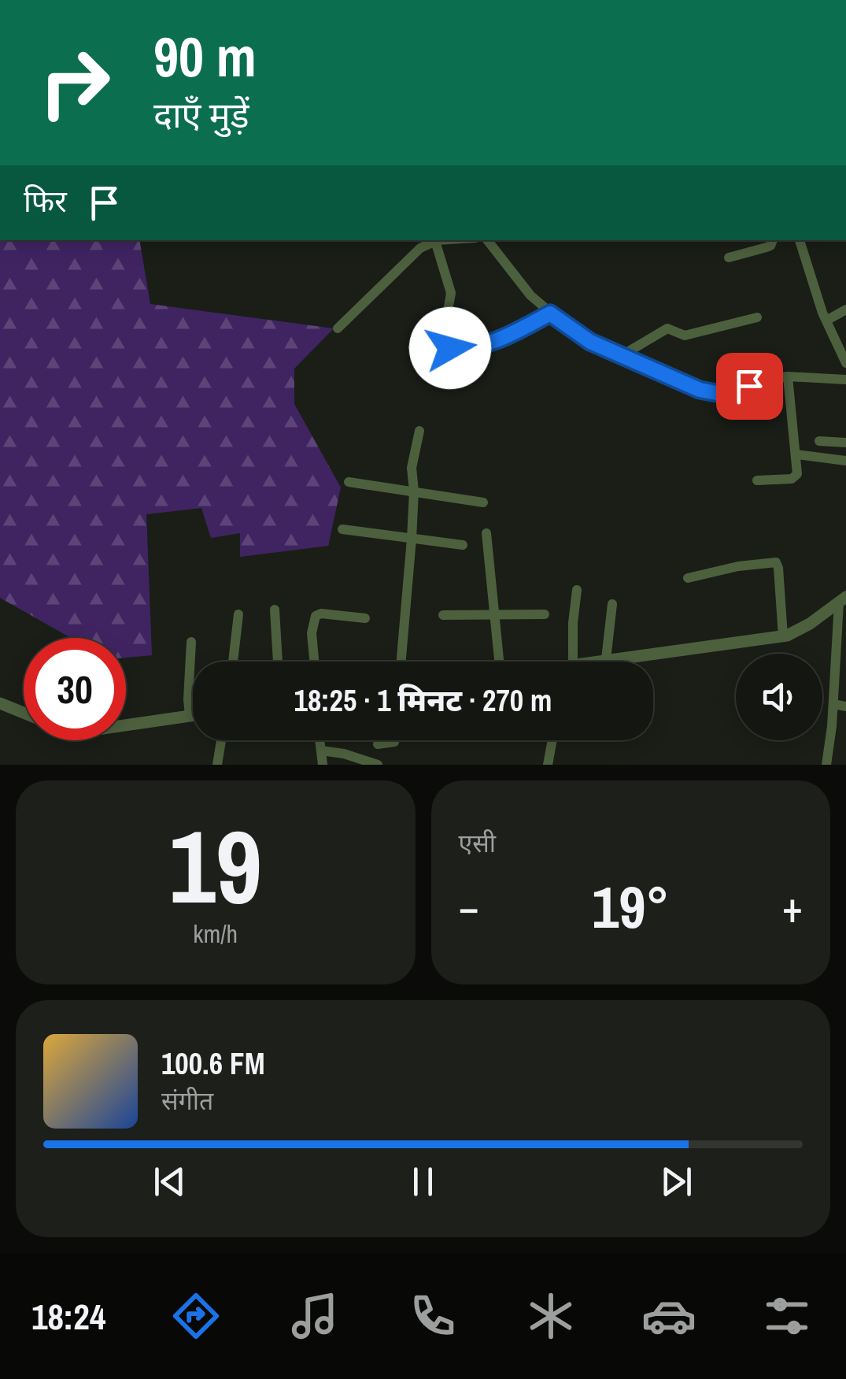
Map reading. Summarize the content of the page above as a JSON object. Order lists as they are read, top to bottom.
{
  "page": {
    "turn": ["90 m", "दाएँ मुड़ें"],
    "then": "फिर",
    "limit": "30",
    "trip": "18:25 · 1 मिनट · 270 m",
    "tile": [
      ["19", "km/h"],
      "एसी"
    ],
    "heat": ["−", "19°", "+"],
    "song": ["100.6 FM", "संगीत"],
    "tabs": "18:24"
  }
}
